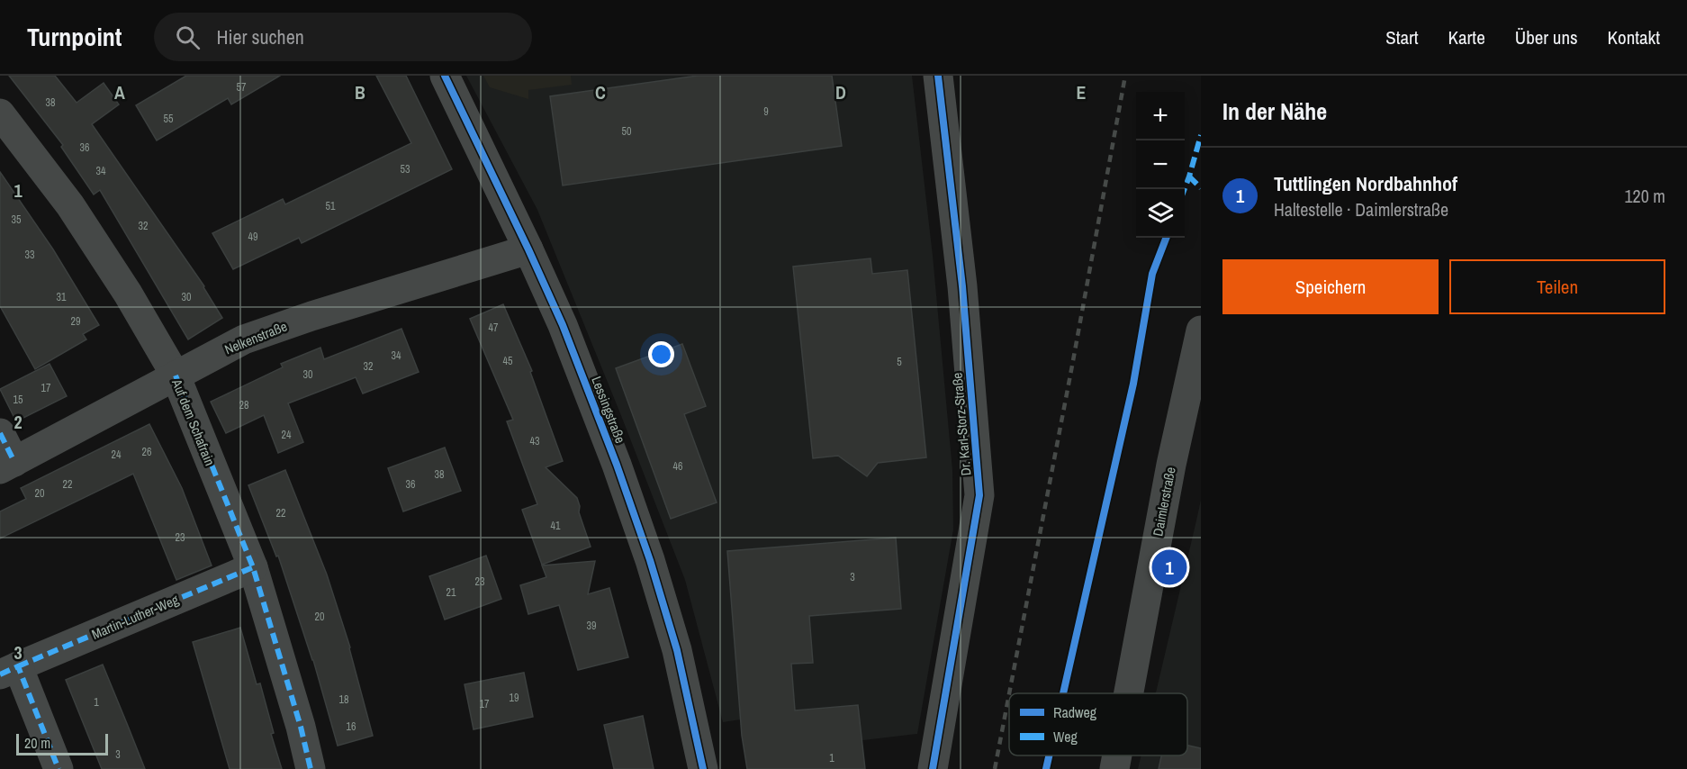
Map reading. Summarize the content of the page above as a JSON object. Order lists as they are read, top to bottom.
{
  "streets": {
    "street": [
      "Nelkenstraße",
      "Lessingstraße",
      "Auf dem Schafrain",
      "Dr. Karl-Storz-Straße",
      "Daimlerstraße",
      "Martin-Luther-Weg"
    ]
  },
  "crossings": [
    ["Nelkenstraße", "Lessingstraße"],
    ["Nelkenstraße", "Auf dem Schafrain"],
    ["Auf dem Schafrain", "Martin-Luther-Weg"]
  ],
  "house_numbers": [
    "57",
    "38",
    "9",
    "55",
    "50",
    "36",
    "53",
    "34",
    "51",
    "35",
    "32",
    "49",
    "33",
    "31",
    "30",
    "29",
    "47",
    "34",
    "45",
    "5",
    "32",
    "30",
    "17",
    "15",
    "28",
    "24",
    "43",
    "26",
    "24",
    "46",
    "38",
    "22",
    "36",
    "20",
    "22",
    "41",
    "23",
    "3",
    "23",
    "21",
    "20",
    "39",
    "19",
    "18",
    "1",
    "17",
    "16",
    "3",
    "1"
  ],
  "legend": ["Radweg", "Weg"],
  "scale_bar": "20 m",
  "page": {
    "header": "Turnpoint",
    "search": "Hier suchen",
    "nav": [
      "Start",
      "Karte",
      "Über uns",
      "Kontakt"
    ],
    "heading": "In der Nähe",
    "map_buttons": ["+", "−"],
    "list": [
      {
        "mark": "1",
        "name": "Tuttlingen Nordbahnhof",
        "note": "Haltestelle · Daimlerstraße",
        "value": "120 m"
      }
    ],
    "buttons": ["Speichern", "Teilen"],
    "pins": "1",
    "scale": "20 m"
  },
  "grid": {
    "columns": [
      "A",
      "B",
      "C",
      "D",
      "E"
    ],
    "rows": ["1", "2", "3"]
  }
}
